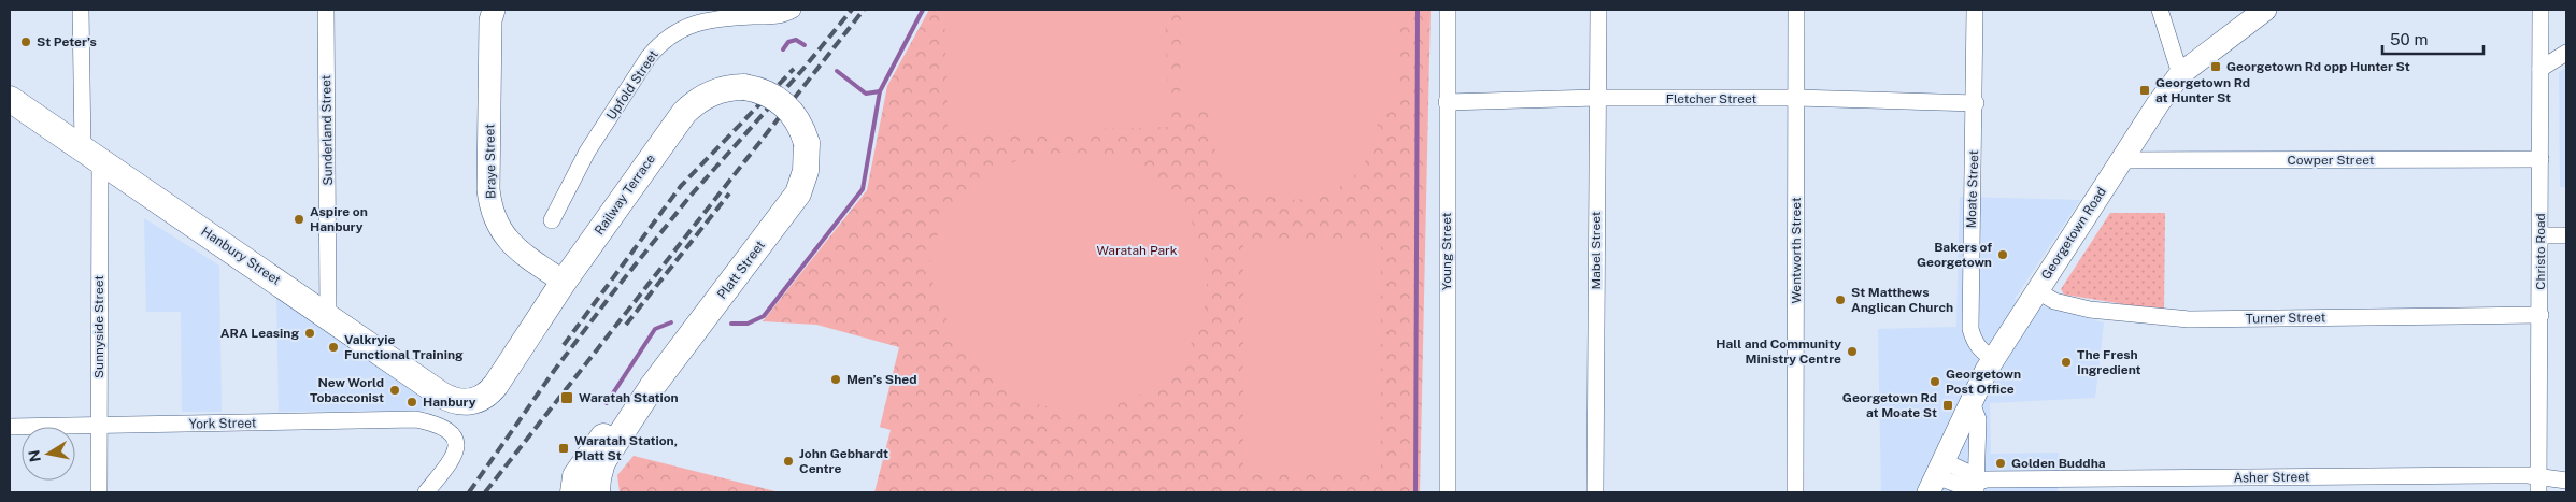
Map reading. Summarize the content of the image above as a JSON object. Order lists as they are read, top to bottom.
{
  "streets": {
    "main road": ["Railway Terrace", "Hanbury Street", "Platt Street"],
    "street": [
      "Upfold Street",
      "Fletcher Street",
      "Sunderland Street",
      "Cowper Street",
      "Braye Street",
      "Moate Street",
      "Georgetown Road",
      "Mabel Street",
      "Wentworth Street",
      "Young Street",
      "Christo Road",
      "Turner Street",
      "Sunnyside Street",
      "York Street",
      "Asher Street"
    ]
  },
  "crossings": [
    ["Fletcher Street", "Moate Street"],
    ["Fletcher Street", "Mabel Street"],
    ["Fletcher Street", "Wentworth Street"],
    ["Fletcher Street", "Young Street"],
    ["Sunderland Street", "Hanbury Street"],
    ["Cowper Street", "Georgetown Road"],
    ["Cowper Street", "Christo Road"],
    ["Braye Street", "Railway Terrace"],
    ["Moate Street", "Georgetown Road"],
    ["Railway Terrace", "Hanbury Street"],
    ["Railway Terrace", "Platt Street"],
    ["Georgetown Road", "Turner Street"],
    ["Christo Road", "Turner Street"],
    ["Christo Road", "Asher Street"],
    ["Hanbury Street", "Sunnyside Street"],
    ["Sunnyside Street", "York Street"]
  ],
  "parks": ["Waratah Park"],
  "places": {
    "other": [
      "St Peter’s",
      "Aspire on Hanbury",
      "Bakers of Georgetown",
      "St Matthews Anglican Church",
      "ARA Leasing",
      "Valkryie Functional Training",
      "Hall and Community Ministry Centre",
      "The Fresh Ingredient",
      "Men’s Shed",
      "Georgetown Post Office",
      "New World Tobacconist",
      "Hanbury",
      "John Gebhardt Centre",
      "Golden Buddha"
    ],
    "transit": [
      "Georgetown Rd opp Hunter St",
      "Georgetown Rd at Hunter St",
      "Waratah Station",
      "Georgetown Rd at Moate St",
      "Waratah Station, Platt St"
    ]
  },
  "scale_bar": "50 m",
  "north": "left"
}
